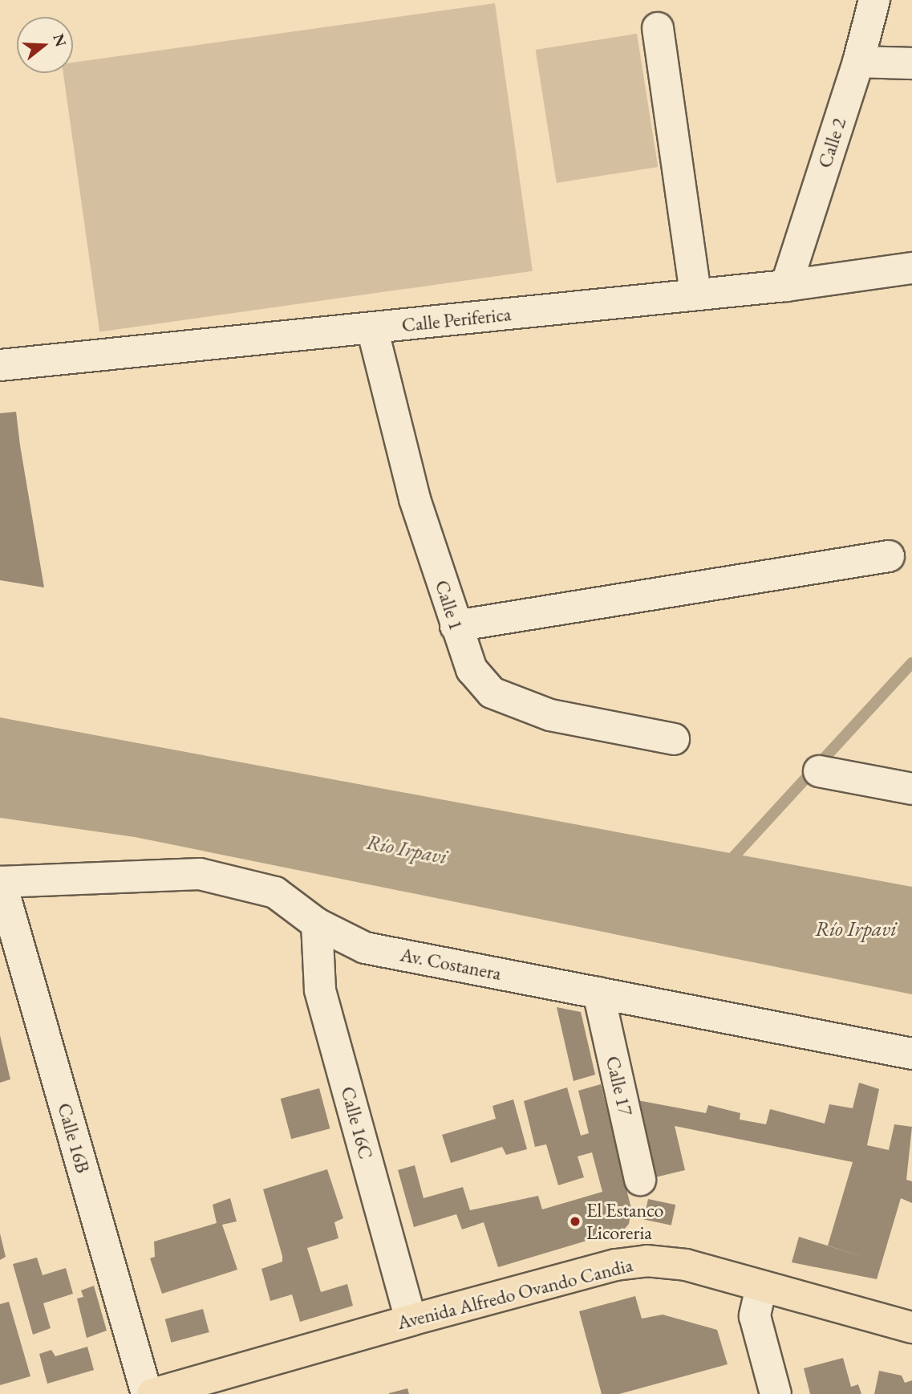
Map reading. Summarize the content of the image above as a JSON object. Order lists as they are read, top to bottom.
{
  "streets": {
    "main road": ["Avenida Alfredo Ovando Candia"],
    "street": [
      "Calle 2",
      "Calle Periferica",
      "Calle 1",
      "Av. Costanera",
      "Calle 17",
      "Calle 16C",
      "Calle 16B"
    ]
  },
  "crossings": [
    ["Calle 2", "Calle Periferica"],
    ["Calle Periferica", "Calle 1"],
    ["Av. Costanera", "Calle 17"],
    ["Av. Costanera", "Calle 16C"],
    ["Av. Costanera", "Calle 16B"],
    ["Calle 16C", "Avenida Alfredo Ovando Candia"]
  ],
  "water": ["Río Irpavi"],
  "places": ["El Estanco Licoreria"],
  "north": "right"
}
